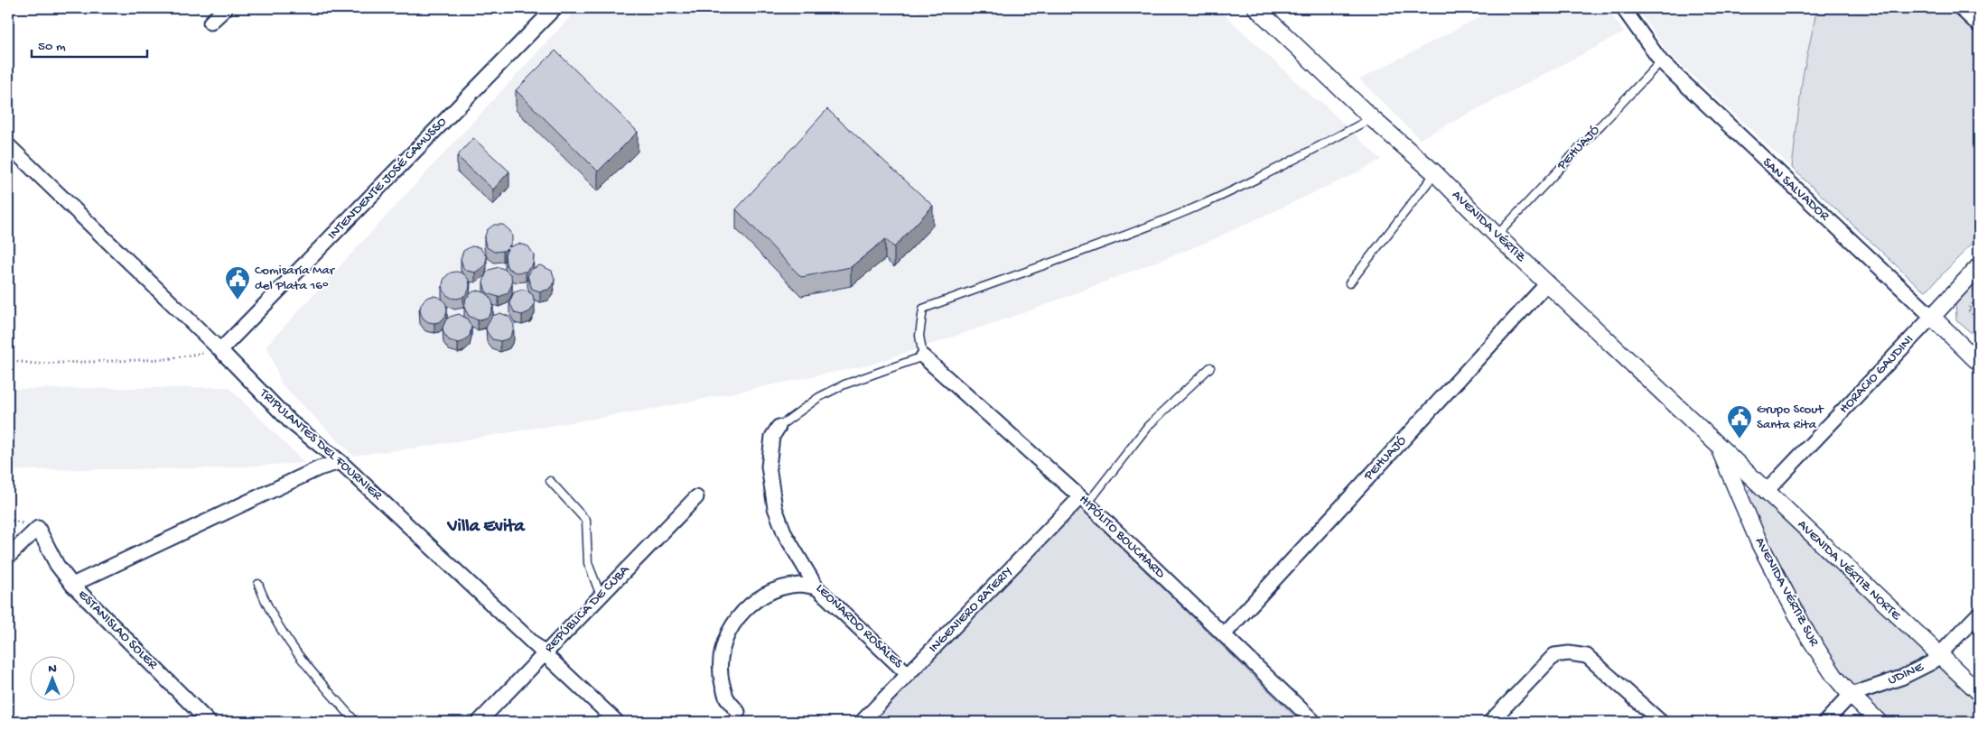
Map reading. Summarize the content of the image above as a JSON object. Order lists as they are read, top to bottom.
{
  "streets": {
    "street": [
      "PEHUAJÓ",
      "INTENDENTE JOSÉ CAMUSSO",
      "SAN SALVADOR",
      "AVENIDA VÉRTIZ",
      "HORACIO GAUDINI",
      "TRIPULANTES DEL FOURNIER",
      "HIPÓLITO BOUCHARD",
      "AVENIDA VÉRTIZ NORTE",
      "AVENIDA VÉRTIZ SUR",
      "REPÚBLICA DE CUBA",
      "INGENIERO RATERIY",
      "LEONARDO ROSALES",
      "ESTANISLAO SOLER",
      "UDINE"
    ]
  },
  "crossings": [
    ["PEHUAJÓ", "SAN SALVADOR"],
    ["PEHUAJÓ", "AVENIDA VÉRTIZ"],
    ["PEHUAJÓ", "HIPÓLITO BOUCHARD"],
    ["INTENDENTE JOSÉ CAMUSSO", "TRIPULANTES DEL FOURNIER"],
    ["SAN SALVADOR", "HORACIO GAUDINI"],
    ["AVENIDA VÉRTIZ", "AVENIDA VÉRTIZ NORTE"],
    ["AVENIDA VÉRTIZ", "AVENIDA VÉRTIZ SUR"],
    ["HORACIO GAUDINI", "AVENIDA VÉRTIZ NORTE"],
    ["TRIPULANTES DEL FOURNIER", "REPÚBLICA DE CUBA"],
    ["HIPÓLITO BOUCHARD", "INGENIERO RATERIY"],
    ["AVENIDA VÉRTIZ NORTE", "AVENIDA VÉRTIZ SUR"],
    ["AVENIDA VÉRTIZ NORTE", "UDINE"],
    ["AVENIDA VÉRTIZ SUR", "UDINE"],
    ["INGENIERO RATERIY", "LEONARDO ROSALES"]
  ],
  "districts": ["Villa Evita"],
  "places": {
    "public building": ["Comisaría Mar del Plata 16°", "Grupo Scout Santa Rita"]
  },
  "scale_bar": "50 m",
  "north": "top"
}
